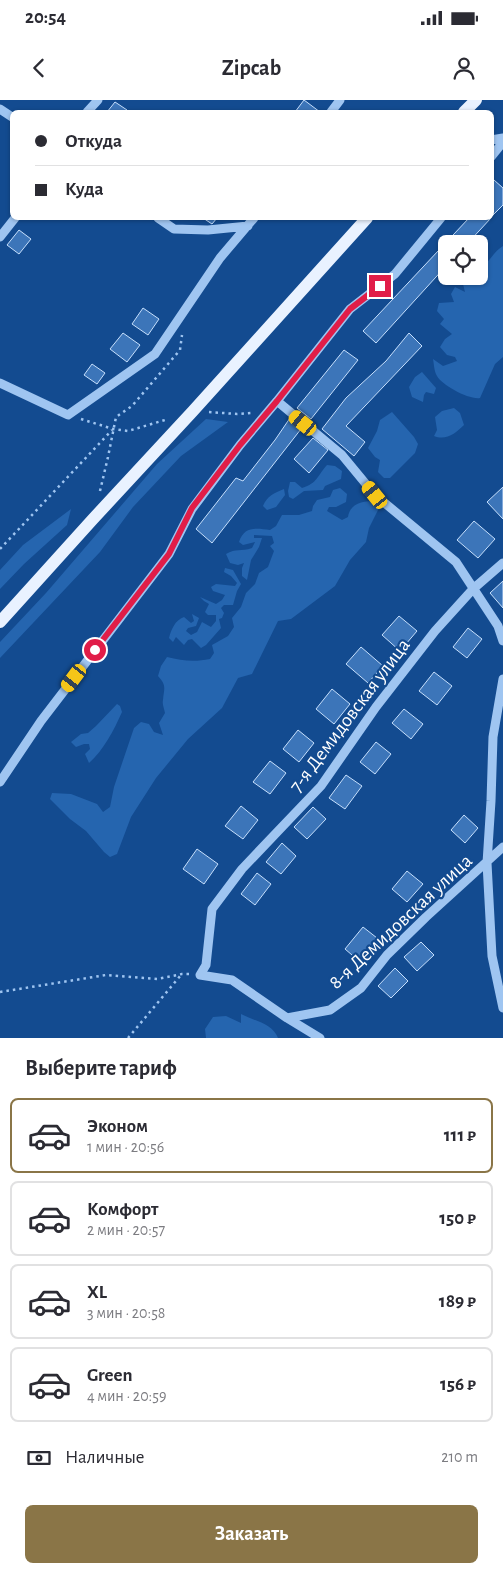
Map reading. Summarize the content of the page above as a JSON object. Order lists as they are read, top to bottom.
{
  "streets": {
    "street": ["7-я Демидовская улица", "8-я Демидовская улица"]
  },
  "page": {
    "status": "20:54",
    "header": "Zipcab",
    "banner": ["Откуда", "Куда"],
    "heading": "Выберите тариф",
    "list": [
      {
        "name": "Эконом",
        "note": "1 мин · 20:56",
        "value": "111 ₽"
      },
      {
        "name": "Комфорт",
        "note": "2 мин · 20:57",
        "value": "150 ₽"
      },
      {
        "name": "XL",
        "note": "3 мин · 20:58",
        "value": "189 ₽"
      },
      {
        "name": "Green",
        "note": "4 мин · 20:59",
        "value": "156 ₽"
      }
    ],
    "pay": ["Наличные", "210 m"],
    "buttons": "Заказать"
  }
}
